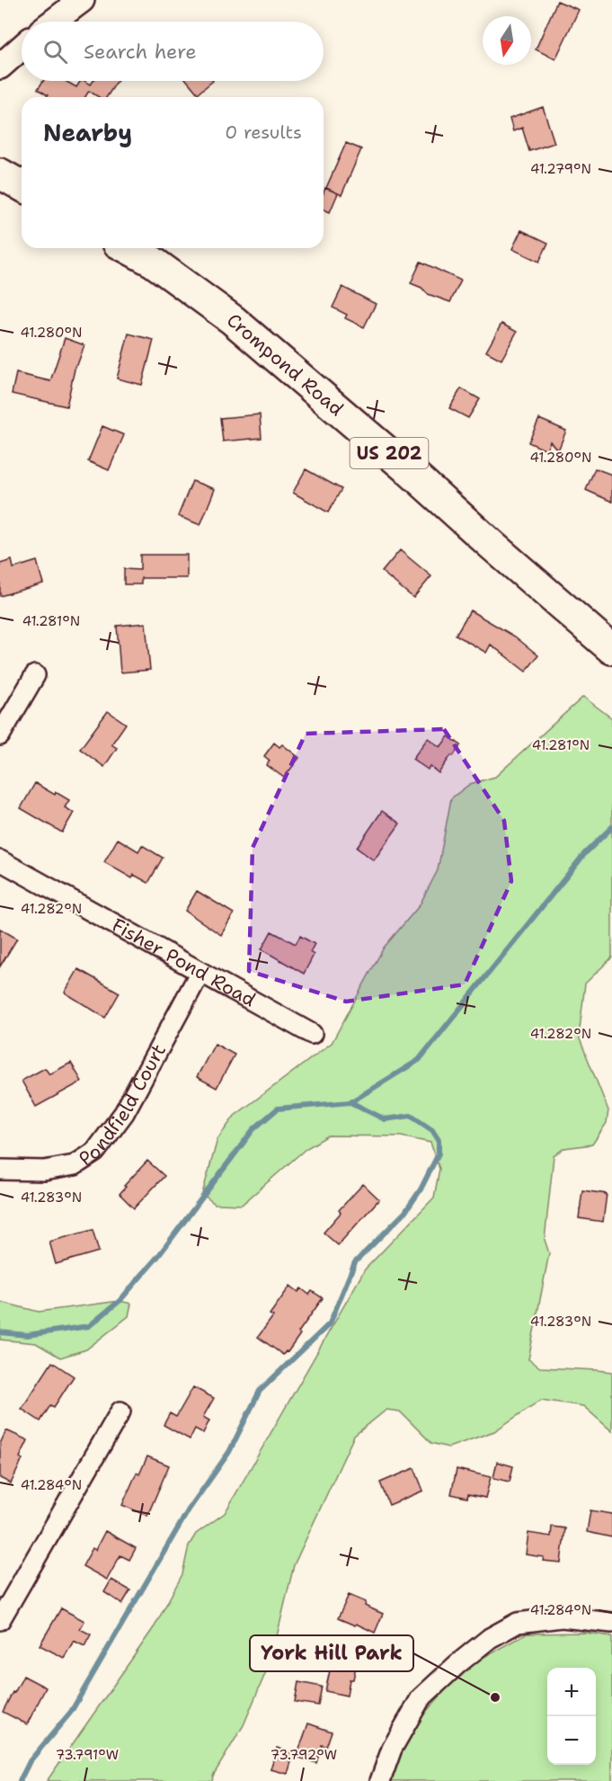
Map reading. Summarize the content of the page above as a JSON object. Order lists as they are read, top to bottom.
{
  "streets": {
    "highway": ["Crompond Road", "US 202"],
    "street": ["Fisher Pond Road", "Pondfield Court"]
  },
  "crossings": [
    ["Fisher Pond Road", "Pondfield Court"]
  ],
  "places": ["York Hill Park"],
  "north": "bottom",
  "page": {
    "search": "Search here",
    "heading": ["Nearby", "0 results"],
    "map_buttons": ["+", "−"]
  },
  "coordinates": [
    "41.279°N",
    "41.280°N",
    "41.281°N",
    "41.282°N",
    "41.283°N",
    "41.284°N",
    "73.791°W",
    "73.792°W"
  ]
}
